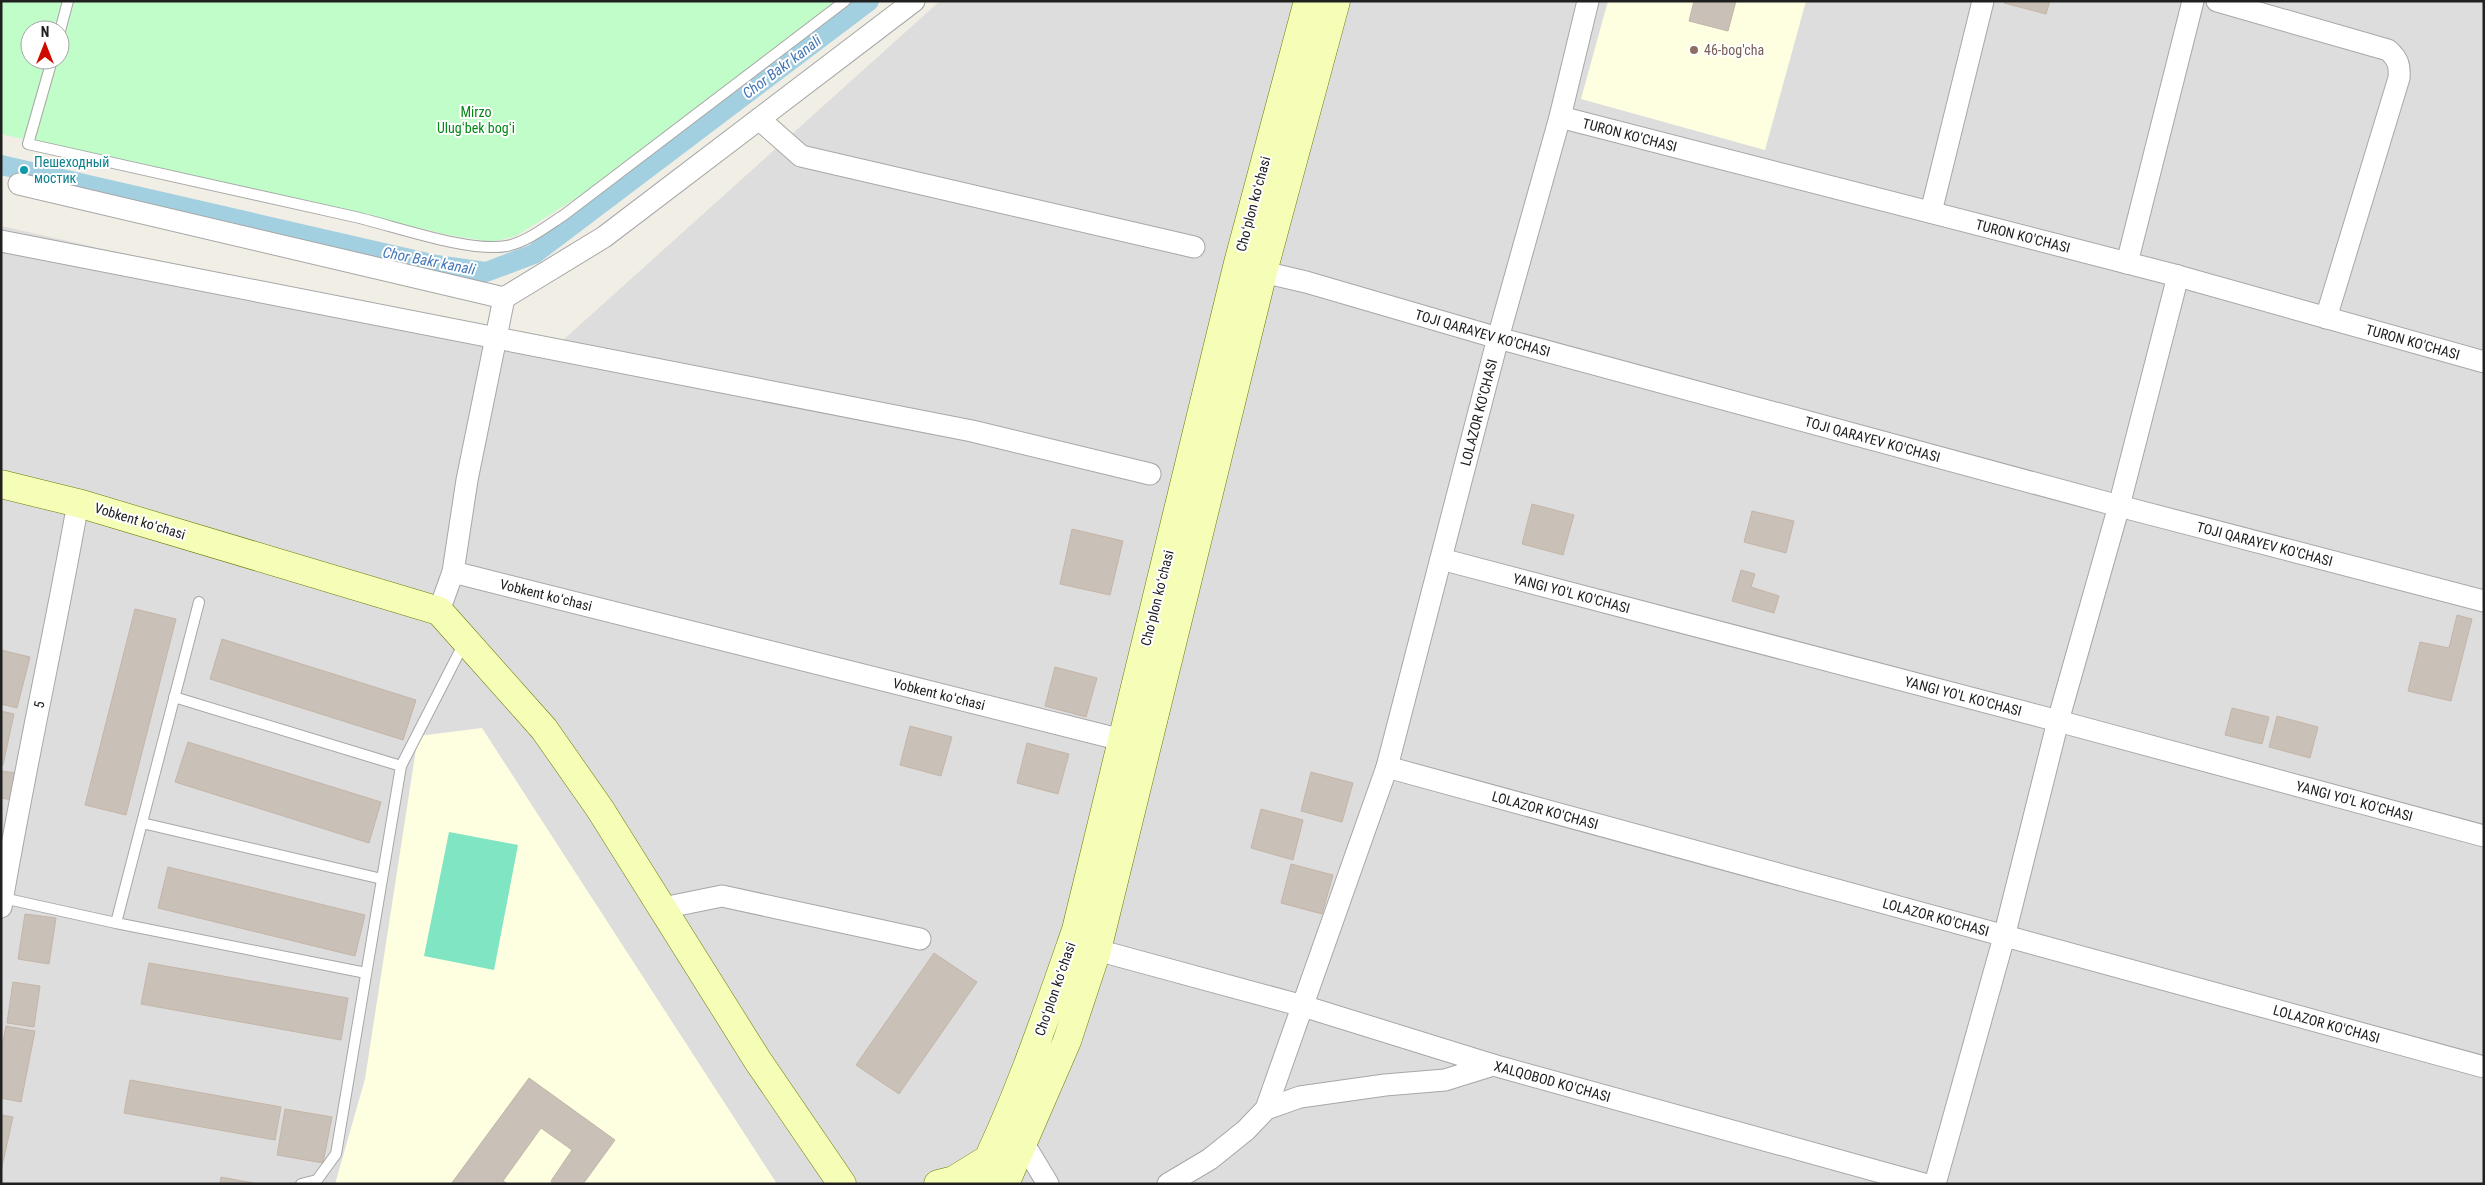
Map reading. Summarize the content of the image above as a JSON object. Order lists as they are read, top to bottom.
{
  "streets": {
    "main road": ["Choʻplon koʻchasi", "Vobkent koʻchasi"],
    "street": [
      "TURON KO'CHASI",
      "TOJI QARAYEV KO'CHASI",
      "LOLAZOR KO'CHASI",
      "YANGI YO'L KO'CHASI",
      "5",
      "XALQOBOD KO'CHASI"
    ]
  },
  "crossings": [
    ["TURON KO'CHASI", "LOLAZOR KO'CHASI"],
    ["Choʻplon koʻchasi", "TOJI QARAYEV KO'CHASI"],
    ["Choʻplon koʻchasi", "Vobkent koʻchasi"],
    ["TOJI QARAYEV KO'CHASI", "LOLAZOR KO'CHASI"],
    ["LOLAZOR KO'CHASI", "YANGI YO'L KO'CHASI"],
    ["LOLAZOR KO'CHASI", "XALQOBOD KO'CHASI"],
    ["Vobkent koʻchasi", "5"]
  ],
  "water": ["Chor Bakr kanali"],
  "parks": ["Mirzo Ulugʻbek bogʻi"],
  "places": ["46-bog'cha", "Пешеходный мостик"],
  "north": "top"
}
